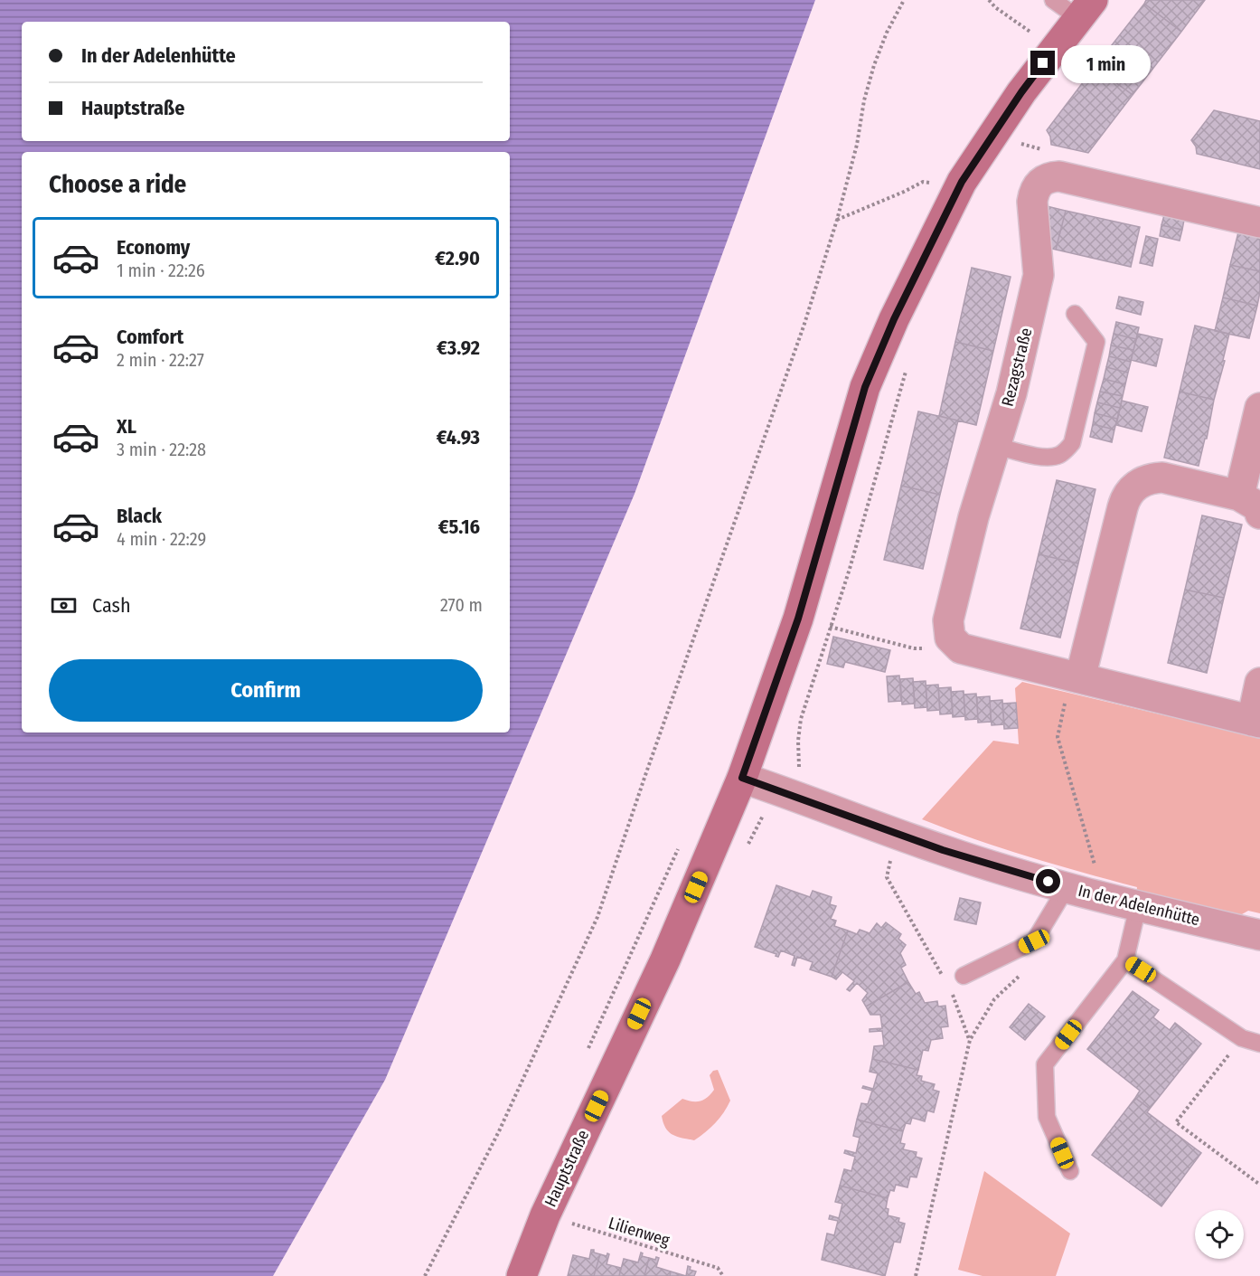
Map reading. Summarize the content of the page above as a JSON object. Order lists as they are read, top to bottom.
{
  "streets": {
    "main road": ["Hauptstraße"],
    "street": ["Rezagstraße", "In der Adelenhütte"],
    "path": ["Lilienweg"]
  },
  "crossings": [
    ["In der Adelenhütte", "Hauptstraße"],
    ["Hauptstraße", "Lilienweg"]
  ],
  "page": {
    "banner": ["In der Adelenhütte", "Hauptstraße"],
    "bubble": "1 min",
    "heading": "Choose a ride",
    "list": [
      {
        "name": "Economy",
        "note": "1 min · 22:26",
        "value": "€2.90"
      },
      {
        "name": "Comfort",
        "note": "2 min · 22:27",
        "value": "€3.92"
      },
      {
        "name": "XL",
        "note": "3 min · 22:28",
        "value": "€4.93"
      },
      {
        "name": "Black",
        "note": "4 min · 22:29",
        "value": "€5.16"
      }
    ],
    "pay": ["Cash", "270 m"],
    "buttons": "Confirm"
  }
}
